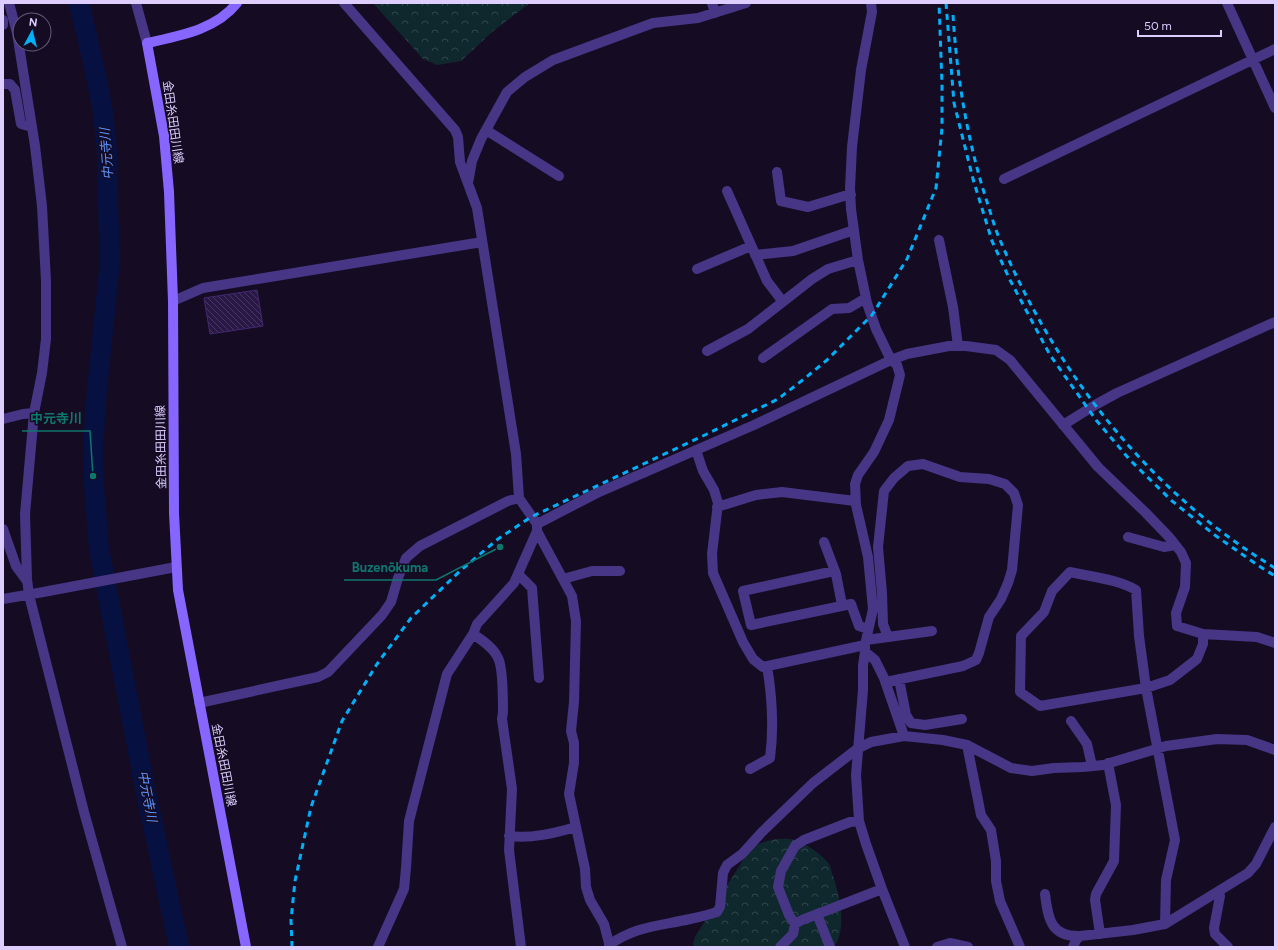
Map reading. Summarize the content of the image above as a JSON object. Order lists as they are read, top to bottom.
{
  "streets": {
    "main road": ["金田糸田田川線"]
  },
  "water": ["中元寺川"],
  "places": ["中元寺川", "Buzenōkuma"],
  "scale_bar": "50 m",
  "north": "top"
}
